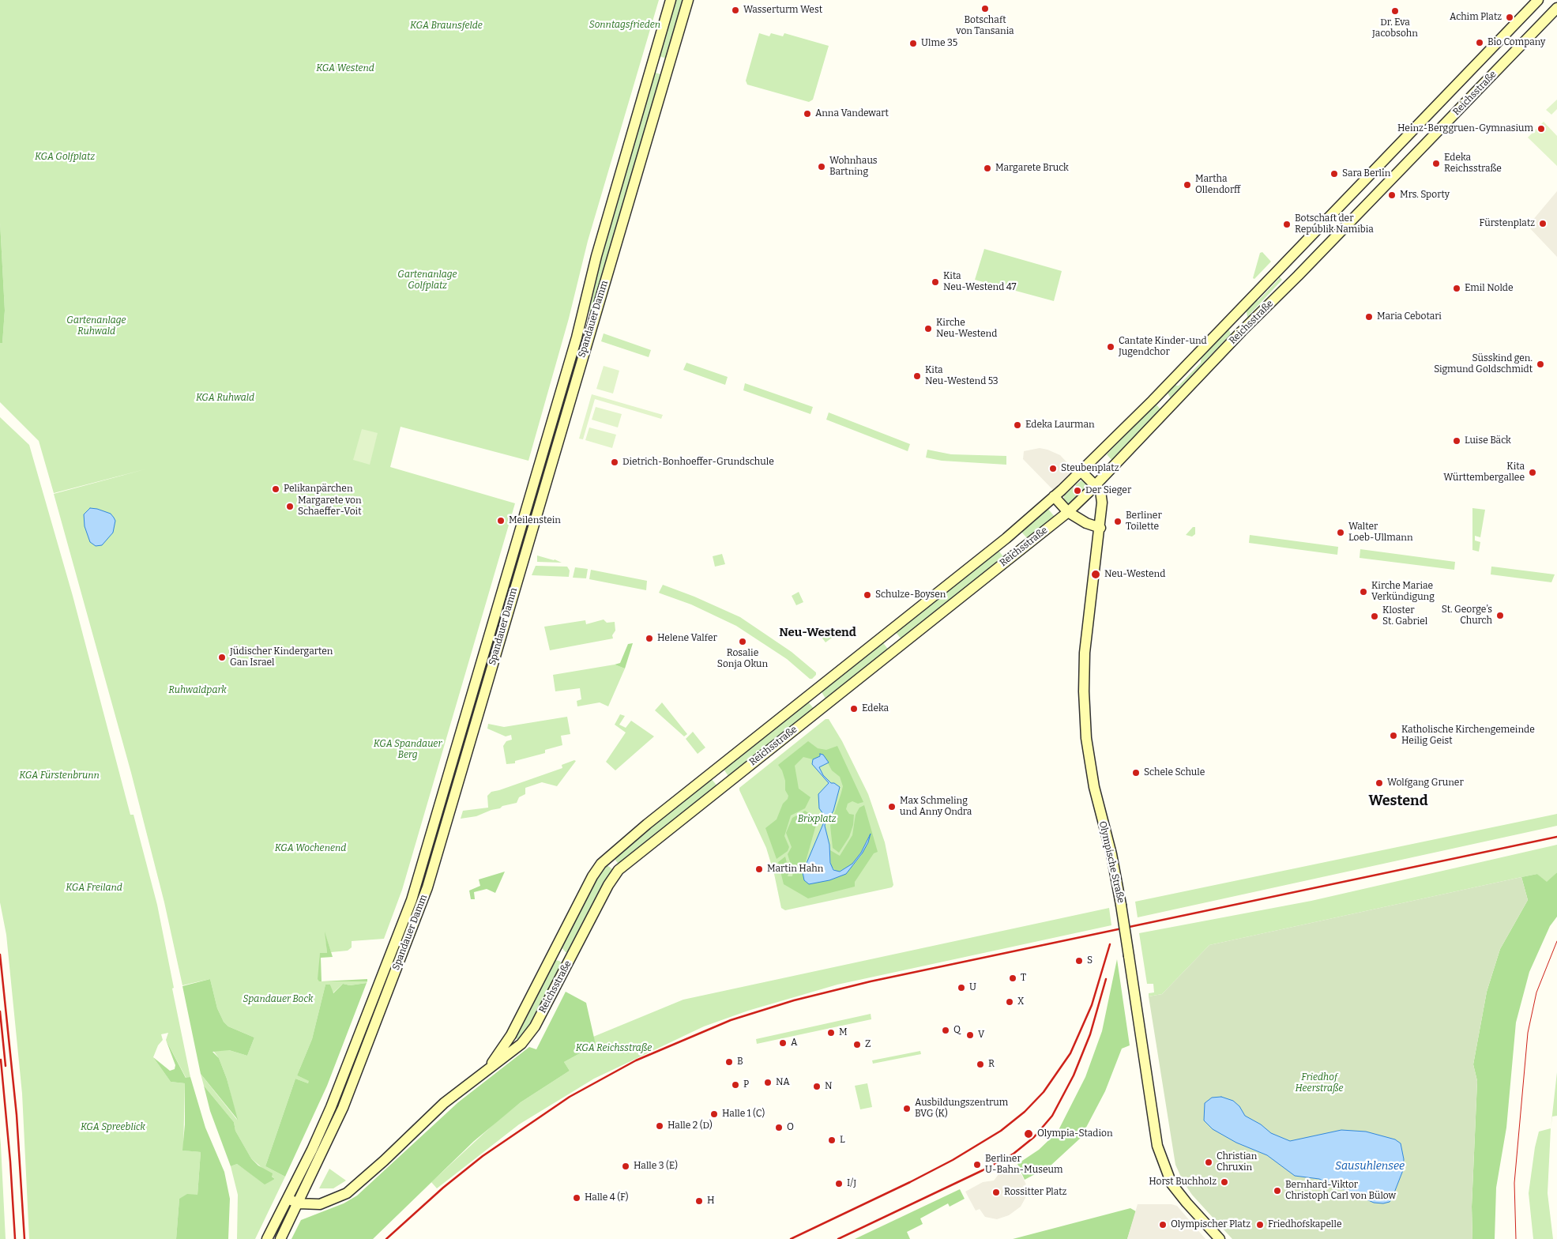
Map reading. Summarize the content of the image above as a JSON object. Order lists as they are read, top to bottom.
{
  "streets": {
    "main road": ["Reichsstraße", "Spandauer Damm", "Olympische Straße"]
  },
  "crossings": [
    ["Reichsstraße", "Spandauer Damm"],
    ["Reichsstraße", "Olympische Straße"]
  ],
  "districts": ["Neu-Westend", "Westend"],
  "water": ["Sausuhlensee"],
  "parks": [
    "Sonntagsfrieden",
    "KGA Braunsfelde",
    "KGA Westend",
    "KGA Golfplatz",
    "Gartenanlage Golfplatz",
    "Gartenanlage Ruhwald",
    "KGA Ruhwald",
    "Ruhwaldpark",
    "KGA Spandauer Berg",
    "KGA Fürstenbrunn",
    "Brixplatz",
    "KGA Wochenend",
    "KGA Freiland",
    "Spandauer Bock",
    "KGA Reichsstraße",
    "Friedhof Heerstraße",
    "KGA Spreeblick"
  ],
  "places": [
    "Botschaft von Tansania",
    "Wasserturm West",
    "Dr. Eva Jacobsohn",
    "Achim Platz",
    "Bio Company",
    "Ulme 35",
    "Anna Vandewart",
    "Heinz-Berggruen-Gymnasium",
    "Edeka Reichsstraße",
    "Wohnhaus Bartning",
    "Margarete Bruck",
    "Sara Berlin",
    "Martha Ollendorff",
    "Mrs. Sporty",
    "Fürstenplatz",
    "Botschaft der Republik Namibia",
    "Kita Neu-Westend 47",
    "Emil Nolde",
    "Maria Cebotari",
    "Kirche Neu-Westend",
    "Cantate Kinder-und Jugendchor",
    "Süsskind gen. Sigmund Goldschmidt",
    "Kita Neu-Westend 53",
    "Edeka Laurman",
    "Luise Bäck",
    "Dietrich-Bonhoeffer-Grundschule",
    "Steubenplatz",
    "Kita Württembergallee",
    "Pelikanpärchen",
    "Der Sieger",
    "Margarete von Schaeffer-Voit",
    "Meilenstein",
    "Berliner Toilette",
    "Walter Loeb-Ullmann",
    "Neu-Westend",
    "Kirche Mariae Verkündigung",
    "Schulze-Boysen",
    "St. George’s Church",
    "Kloster St. Gabriel",
    "Helene Valfer",
    "Rosalie Sonja Okun",
    "Jüdischer Kindergarten Gan Israel",
    "Edeka",
    "Katholische Kirchengemeinde Heilig Geist",
    "Schele Schule",
    "Wolfgang Gruner",
    "Max Schmeling und Anny Ondra",
    "Martin Hahn",
    "S",
    "T",
    "U",
    "X",
    "Q",
    "M",
    "V",
    "A",
    "Z",
    "B",
    "R",
    "NA",
    "P",
    "N",
    "Ausbildungszentrum BVG (K)",
    "Halle 1 (C)",
    "Halle 2 (D)",
    "O",
    "Olympia-Stadion",
    "L",
    "Christian Chruxin",
    "Berliner U-Bahn-Museum",
    "Halle 3 (E)",
    "Horst Buchholz",
    "I/J",
    "Bernhard-Viktor Christoph Carl von Bülow",
    "Rossitter Platz",
    "Halle 4 (F)",
    "H",
    "Olympischer Platz",
    "Friedhofskapelle"
  ]
}
